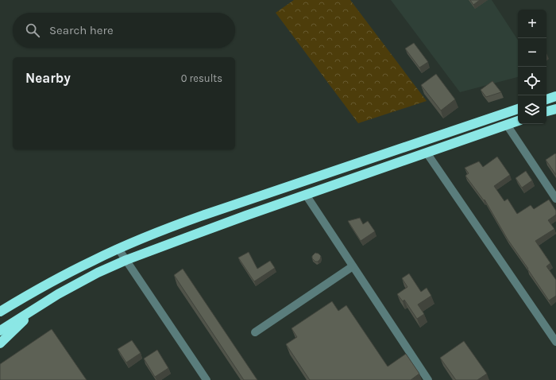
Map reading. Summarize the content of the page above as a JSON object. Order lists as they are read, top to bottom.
{
  "page": {
    "map_buttons": ["+", "−"],
    "search": "Search here",
    "heading": ["Nearby", "0 results"]
  }
}
